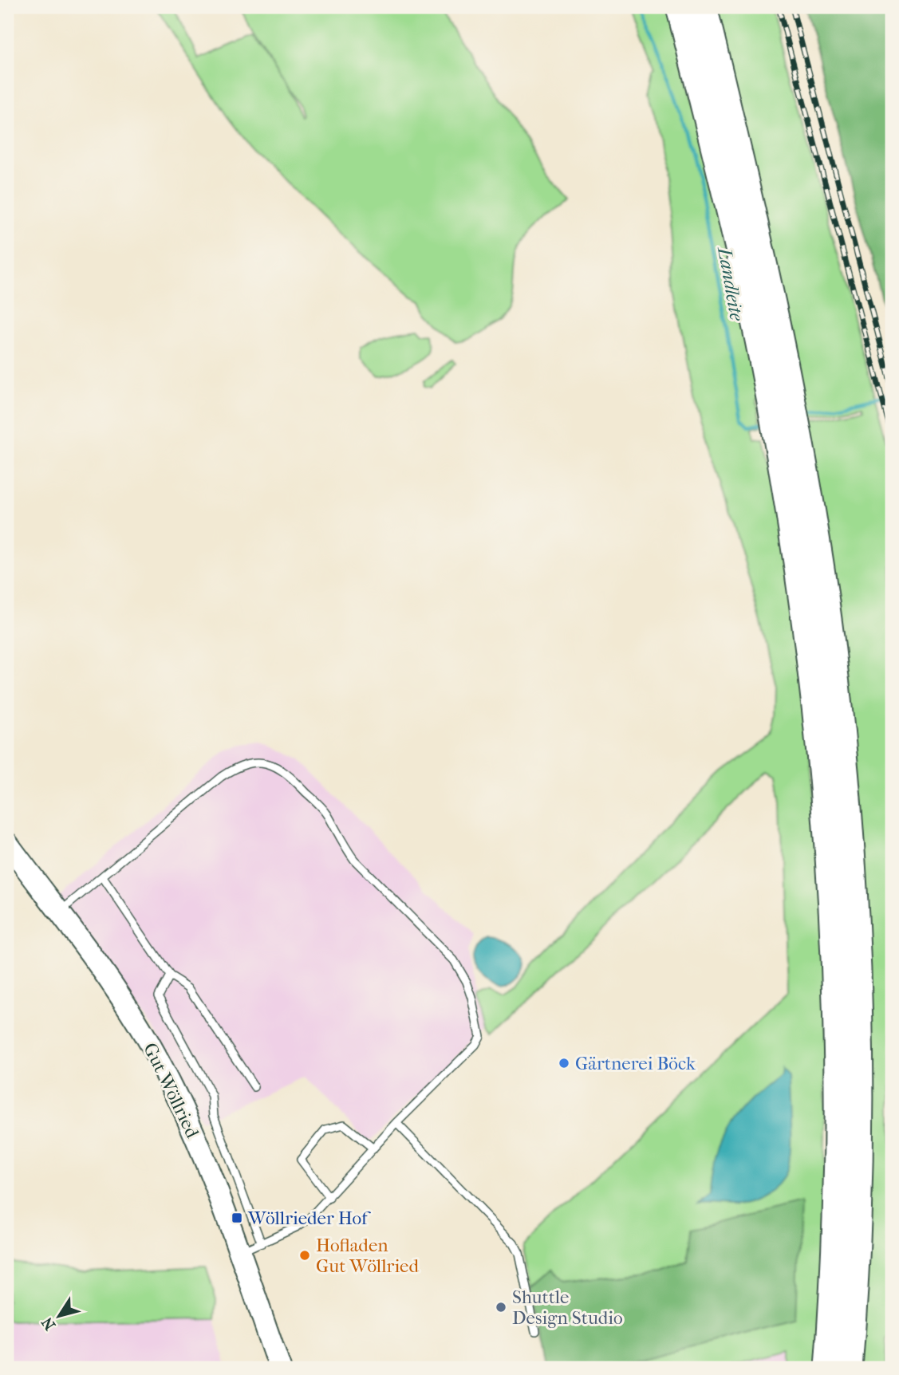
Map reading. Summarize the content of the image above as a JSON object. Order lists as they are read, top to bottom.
{
  "streets": {
    "street": ["Gut Wöllried"]
  },
  "water": ["Landleite"],
  "places": {
    "other": ["Gärtnerei Böck", "Hofladen Gut Wöllried", "Shuttle Design Studio"],
    "transit": ["Wöllrieder Hof"]
  },
  "north": "bottom left"
}
